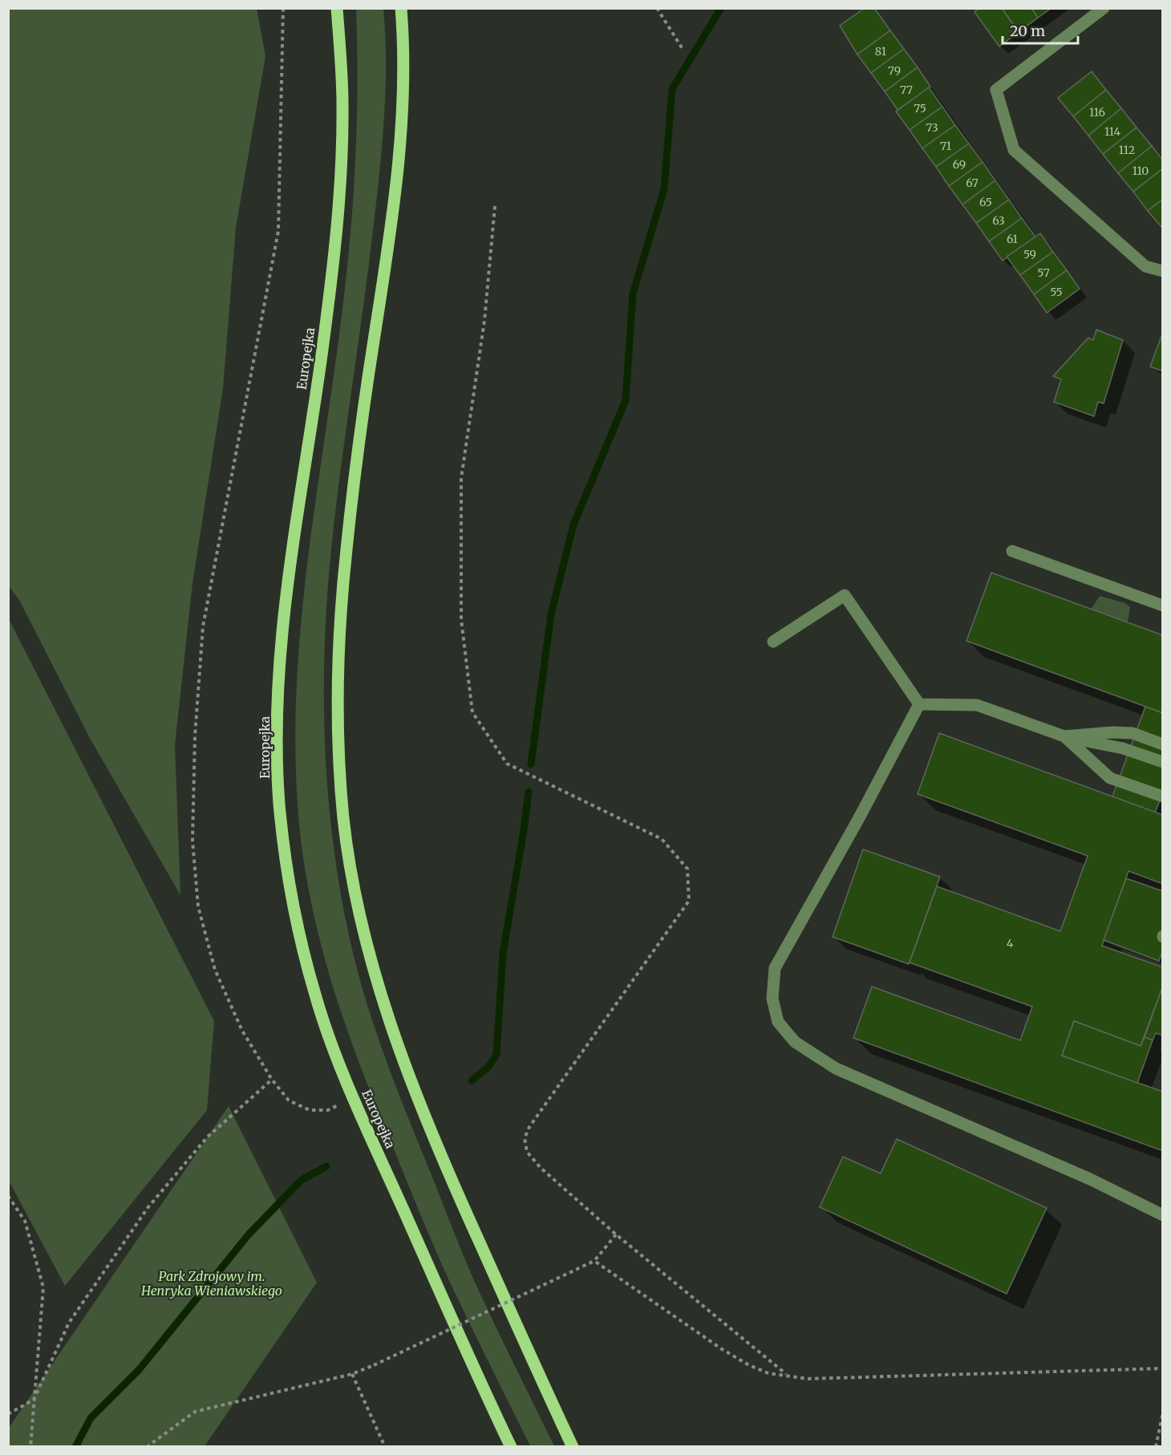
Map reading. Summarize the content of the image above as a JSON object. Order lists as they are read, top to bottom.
{
  "streets": {
    "main road": ["Europejka"]
  },
  "parks": ["Park Zdrojowy im. Henryka Wieniawskiego"],
  "house_numbers": [
    "81",
    "79",
    "77",
    "75",
    "116",
    "73",
    "114",
    "71",
    "112",
    "69",
    "110",
    "67",
    "65",
    "63",
    "61",
    "59",
    "57",
    "55",
    "4"
  ],
  "scale_bar": "20 m"
}
